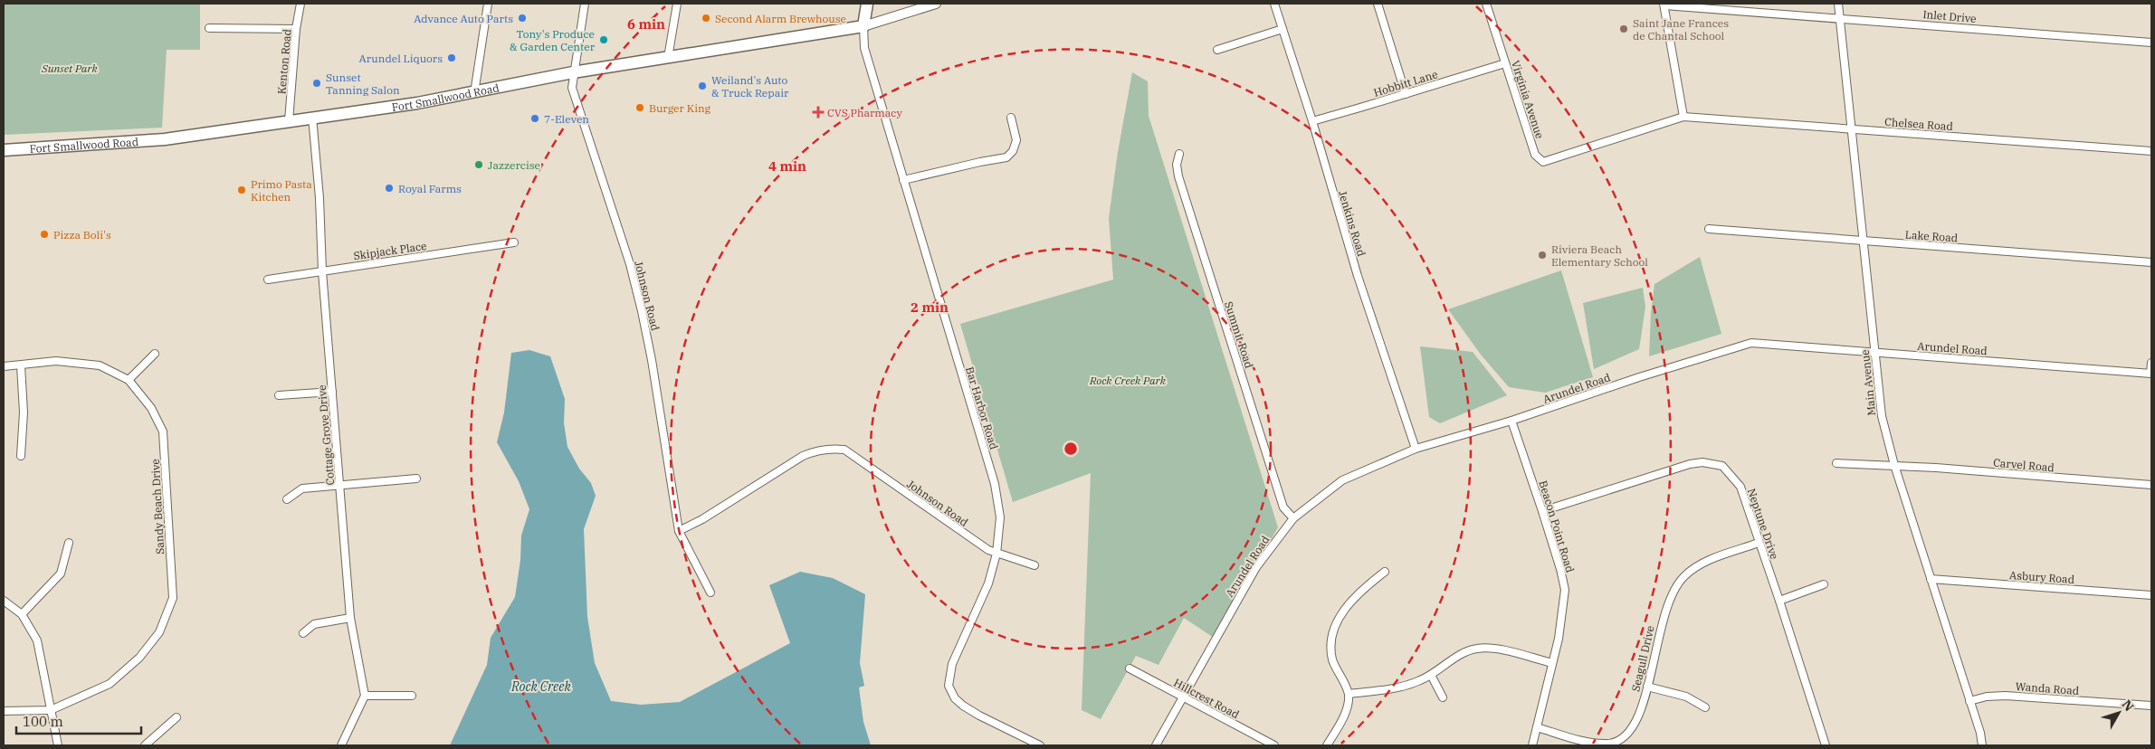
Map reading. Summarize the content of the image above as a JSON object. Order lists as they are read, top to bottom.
{
  "streets": {
    "main road": ["Fort Smallwood Road"],
    "street": [
      "Inlet Drive",
      "Kenton Road",
      "Hobbitt Lane",
      "Virginia Avenue",
      "Chelsea Road",
      "Jenkins Road",
      "Lake Road",
      "Skipjack Place",
      "Johnson Road",
      "Summit Road",
      "Arundel Road",
      "Main Avenue",
      "Bar Harbor Road",
      "Cottage Grove Drive",
      "Carvel Road",
      "Sandy Beach Drive",
      "Neptune Drive",
      "Beacon Point Road",
      "Asbury Road",
      "Seagull Drive",
      "Wanda Road",
      "Hillcrest Road"
    ]
  },
  "crossings": [
    ["Inlet Drive", "Main Avenue"],
    ["Kenton Road", "Fort Smallwood Road"],
    ["Hobbitt Lane", "Virginia Avenue"],
    ["Hobbitt Lane", "Jenkins Road"],
    ["Fort Smallwood Road", "Johnson Road"],
    ["Fort Smallwood Road", "Bar Harbor Road"],
    ["Fort Smallwood Road", "Cottage Grove Drive"],
    ["Virginia Avenue", "Chelsea Road"],
    ["Chelsea Road", "Main Avenue"],
    ["Jenkins Road", "Arundel Road"],
    ["Lake Road", "Main Avenue"],
    ["Skipjack Place", "Cottage Grove Drive"],
    ["Johnson Road", "Bar Harbor Road"],
    ["Summit Road", "Arundel Road"],
    ["Arundel Road", "Main Avenue"],
    ["Arundel Road", "Beacon Point Road"],
    ["Arundel Road", "Hillcrest Road"],
    ["Main Avenue", "Carvel Road"],
    ["Main Avenue", "Asbury Road"],
    ["Main Avenue", "Wanda Road"],
    ["Neptune Drive", "Beacon Point Road"],
    ["Neptune Drive", "Seagull Drive"],
    ["Beacon Point Road", "Seagull Drive"]
  ],
  "water": ["Rock Creek"],
  "parks": ["Sunset Park", "Rock Creek Park"],
  "places": {
    "other": [
      "Advance Auto Parts",
      "Second Alarm Brewhouse",
      "Saint Jane Frances de Chantal School",
      "Tony's Produce & Garden Center",
      "Arundel Liquors",
      "Sunset Tanning Salon",
      "Weiland's Auto & Truck Repair",
      "Burger King",
      "7-Eleven",
      "Jazzercise",
      "Royal Farms",
      "Primo Pasta Kitchen",
      "Pizza Boli's",
      "Riviera Beach Elementary School"
    ],
    "health": ["CVS Pharmacy"]
  },
  "scale_bar": "100 m",
  "north": "top right",
  "rings": ["6 min", "4 min", "2 min"]
}
